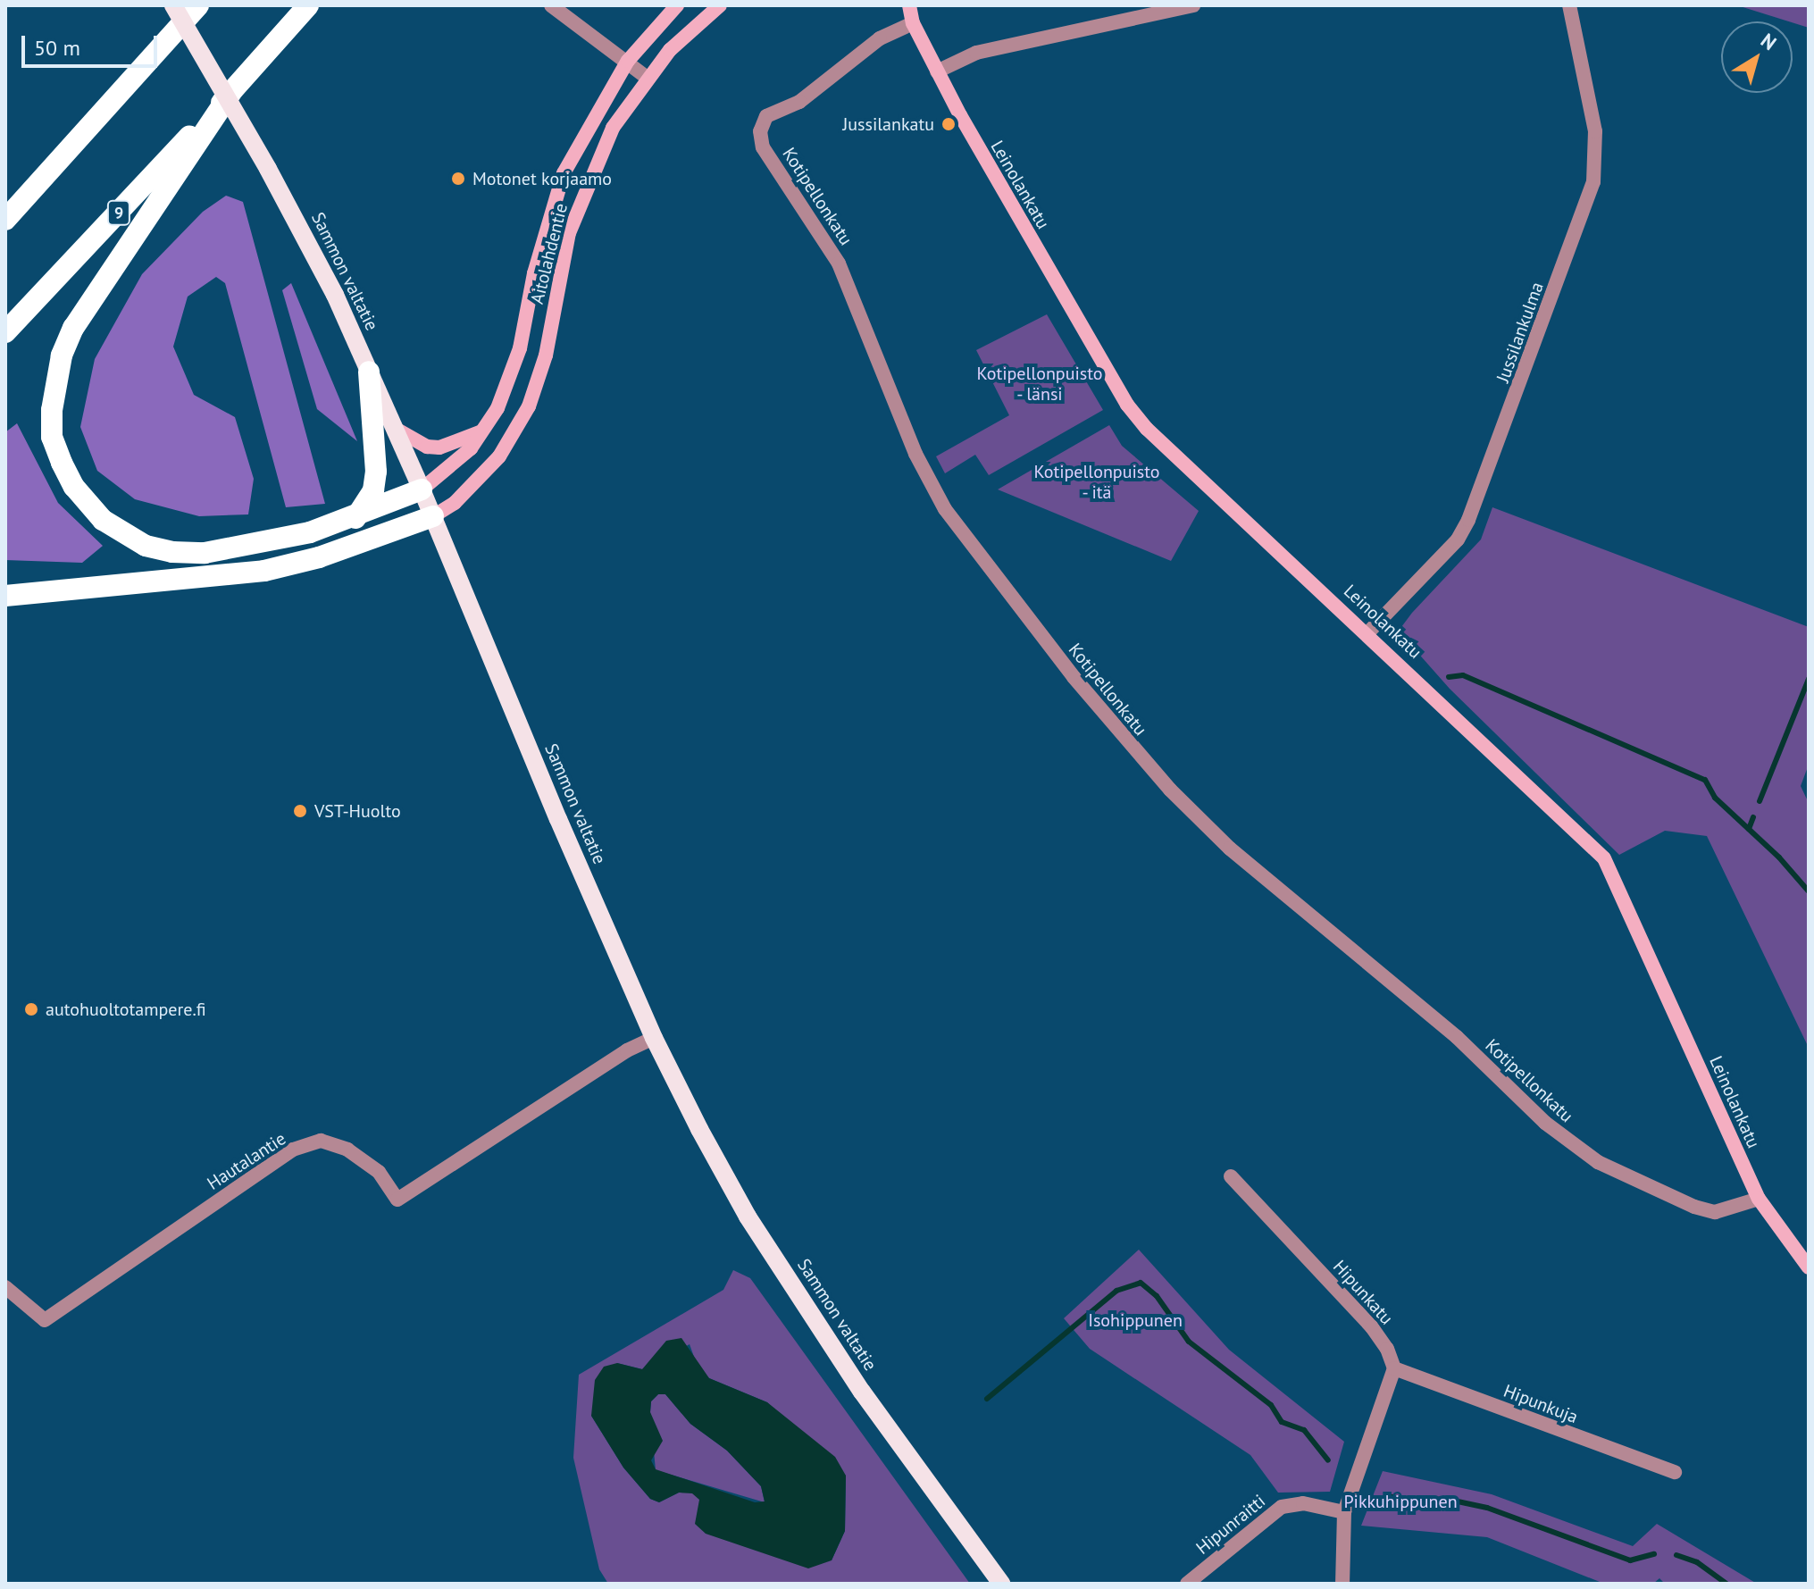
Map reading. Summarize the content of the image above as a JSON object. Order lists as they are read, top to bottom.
{
  "streets": {
    "highway": ["9"],
    "main road": ["Sammon valtatie"],
    "street": [
      "Leinolankatu",
      "Kotipellonkatu",
      "Aitolahdentie",
      "Jussilankulma",
      "Hautalantie",
      "Hipunkatu",
      "Hipunkuja",
      "Hipunraitti"
    ]
  },
  "crossings": [
    ["Leinolankatu", "Kotipellonkatu"],
    ["Leinolankatu", "Jussilankulma"],
    ["Aitolahdentie", "Sammon valtatie"],
    ["Sammon valtatie", "Hautalantie"],
    ["Hipunkatu", "Hipunkuja"]
  ],
  "parks": [
    "Kotipellonpuisto - länsi",
    "Kotipellonpuisto - itä",
    "Isohippunen",
    "Pikkuhippunen"
  ],
  "places": [
    "Jussilankatu",
    "Motonet korjaamo",
    "VST-Huolto",
    "autohuoltotampere.fi"
  ],
  "scale_bar": "50 m",
  "north": "top right"
}
